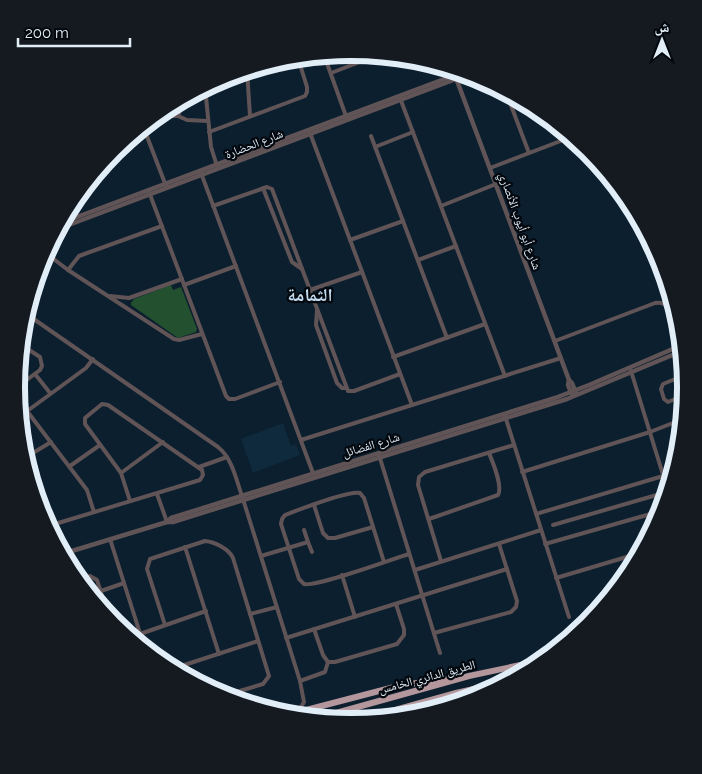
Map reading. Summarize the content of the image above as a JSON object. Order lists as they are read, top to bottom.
{
  "streets": {
    "highway": ["الطريق الدائري الخامس"],
    "street": ["شارع الحضارة", "شارع أبو أيوب الأنصاري", "شارع الفضائل"]
  },
  "crossings": [
    ["شارع أبو أيوب الأنصاري", "شارع الفضائل"]
  ],
  "districts": ["الثمامة"],
  "scale_bar": "200 m",
  "north": "top"
}
